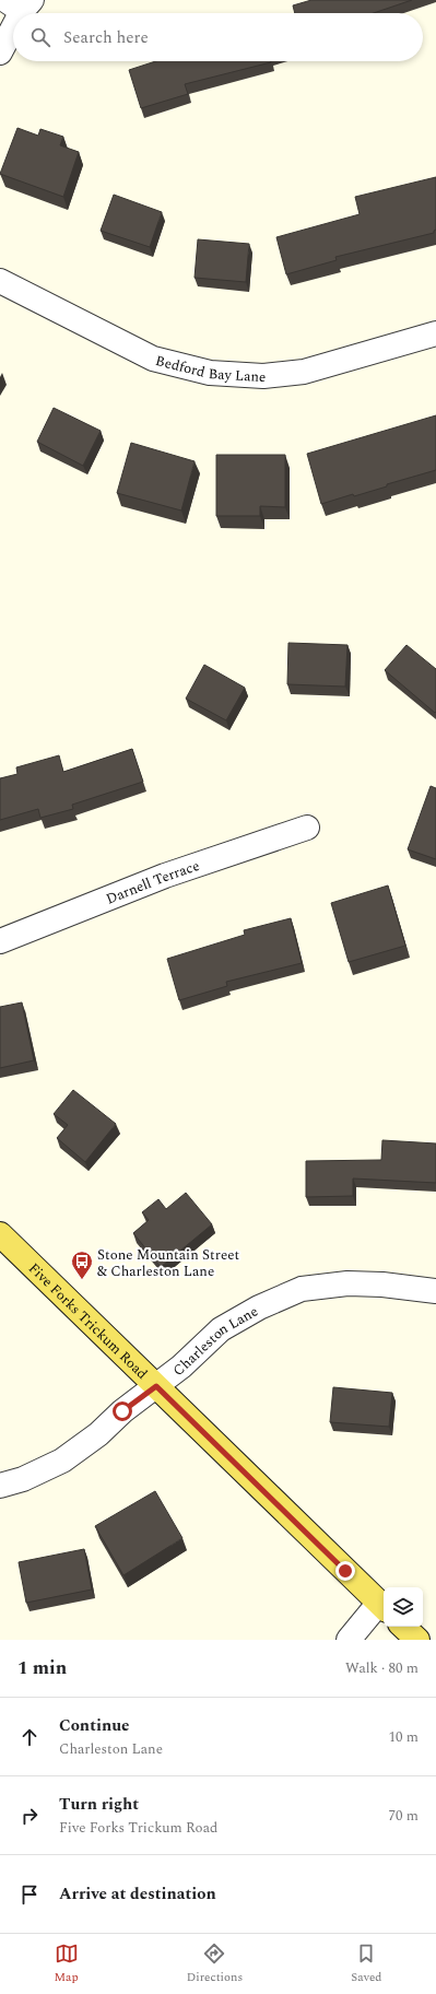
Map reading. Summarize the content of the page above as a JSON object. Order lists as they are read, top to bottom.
{
  "streets": {
    "main road": ["Five Forks Trickum Road"],
    "street": ["Bedford Bay Lane", "Darnell Terrace", "Charleston Lane"]
  },
  "crossings": [
    ["Five Forks Trickum Road", "Charleston Lane"]
  ],
  "places": {
    "bus stop": ["Stone Mountain Street & Charleston Lane"]
  },
  "page": {
    "search": "Search here",
    "heading": ["1 min", "Walk · 80 m"],
    "list": [
      ["Continue", "Charleston Lane", "10 m"],
      ["Turn right", "Five Forks Trickum Road", "70 m"],
      "Arrive at destination"
    ],
    "nav": ["Map", "Directions", "Saved"]
  }
}
